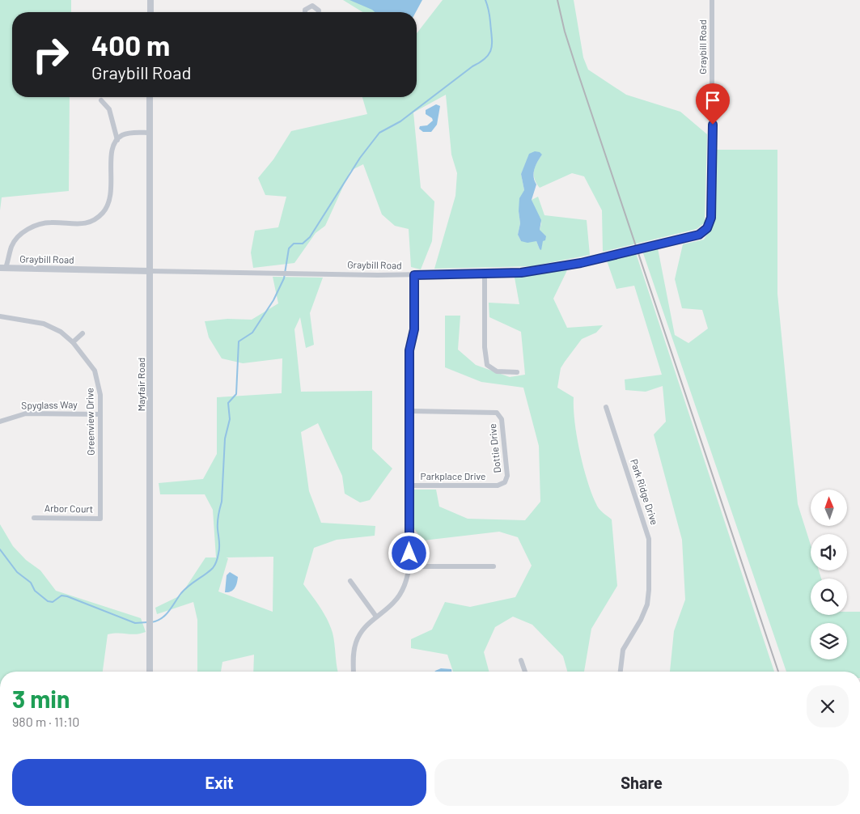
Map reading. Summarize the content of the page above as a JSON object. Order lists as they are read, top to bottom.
{
  "streets": {
    "street": [
      "Graybill Road",
      "Mayfair Road",
      "Spyglass Way",
      "Greenview Drive",
      "Dottie Drive",
      "Parkplace Drive",
      "Park Ridge Drive",
      "Arbor Court"
    ]
  },
  "crossings": [
    ["Graybill Road", "Mayfair Road"],
    ["Spyglass Way", "Greenview Drive"],
    ["Greenview Drive", "Arbor Court"],
    ["Dottie Drive", "Parkplace Drive"]
  ],
  "north": "top",
  "page": {
    "turn": ["400 m", "Graybill Road"],
    "heading": ["3 min", "980 m · 11:10"],
    "buttons": ["Exit", "Share"]
  }
}
